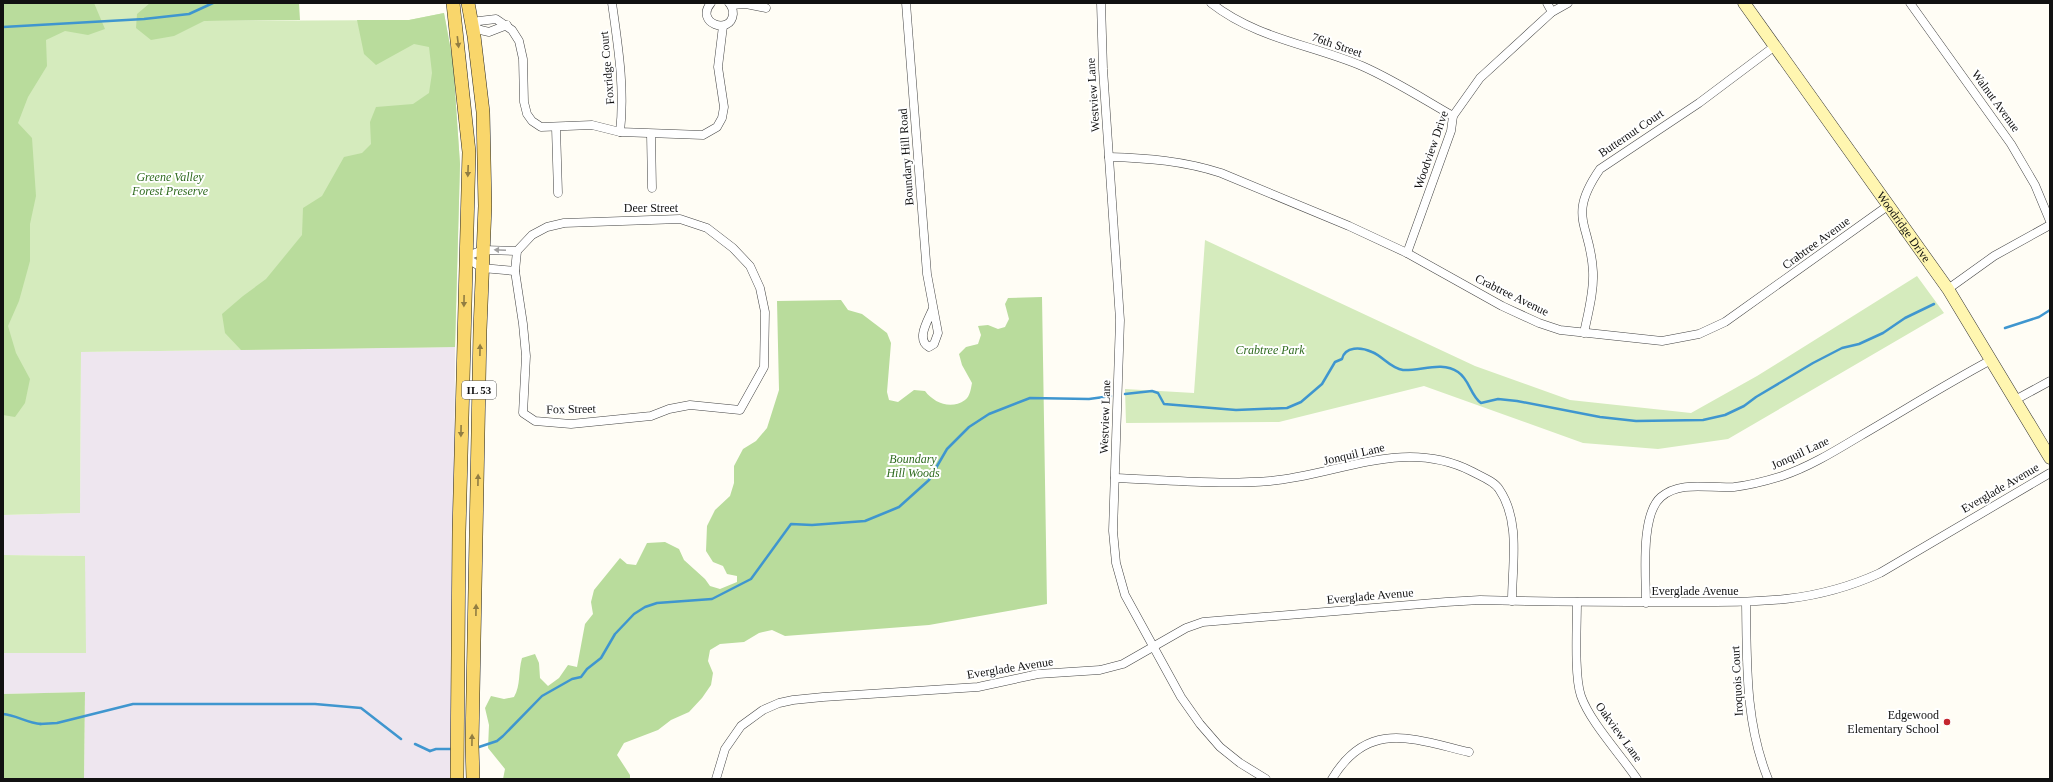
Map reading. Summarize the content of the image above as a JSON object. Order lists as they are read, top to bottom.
{
  "streets": {
    "main road": ["IL 53"],
    "street": [
      "76th Street",
      "Foxridge Court",
      "Westview Lane",
      "Walnut Avenue",
      "Butternut Court",
      "Woodview Drive",
      "Boundary Hill Road",
      "Deer Street",
      "Woodridge Drive",
      "Crabtree Avenue",
      "Fox Street",
      "Jonquil Lane",
      "Everglade Avenue",
      "Iroquois Court",
      "Oakview Lane"
    ]
  },
  "crossings": [
    ["76th Street", "Woodview Drive"],
    ["Westview Lane", "Crabtree Avenue"],
    ["Westview Lane", "Jonquil Lane"],
    ["Westview Lane", "Everglade Avenue"],
    ["Butternut Court", "Woodridge Drive"],
    ["Butternut Court", "Crabtree Avenue"],
    ["Woodview Drive", "Crabtree Avenue"],
    ["Deer Street", "Fox Street"],
    ["Woodridge Drive", "Crabtree Avenue"],
    ["Woodridge Drive", "Jonquil Lane"],
    ["Jonquil Lane", "Everglade Avenue"],
    ["Everglade Avenue", "Iroquois Court"],
    ["Everglade Avenue", "Oakview Lane"]
  ],
  "parks": ["Greene Valley Forest Preserve", "Crabtree Park", "Boundary Hill Woods"],
  "places": ["Edgewood Elementary School"]
}
